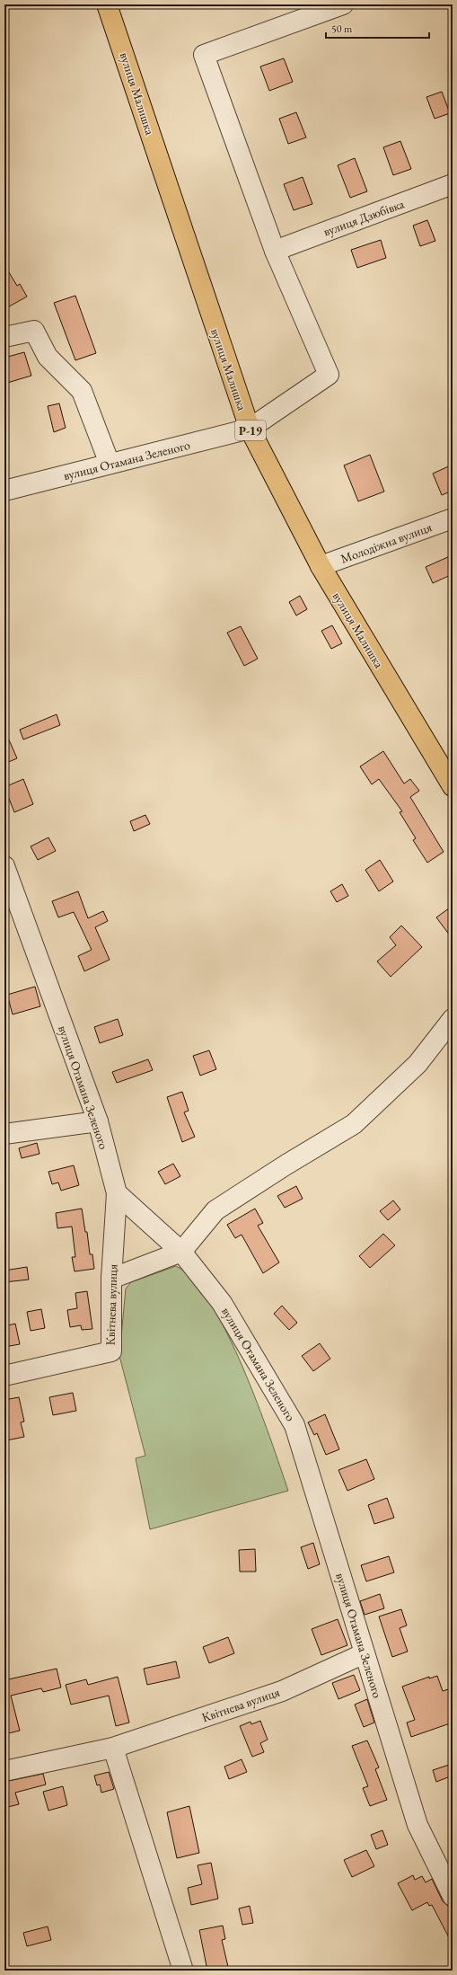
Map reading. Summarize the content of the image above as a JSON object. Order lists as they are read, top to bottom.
{
  "streets": {
    "main road": ["вулиця Малишка", "Р-19"],
    "street": [
      "вулиця Дзюбівка",
      "вулиця Отамана Зеленого",
      "Молодіжна вулиця",
      "Квітнева вулиця"
    ]
  },
  "crossings": [
    ["вулиця Малишка", "вулиця Отамана Зеленого"],
    ["вулиця Малишка", "Молодіжна вулиця"],
    ["вулиця Отамана Зеленого", "Квітнева вулиця"]
  ],
  "scale_bar": "50 m"
}
